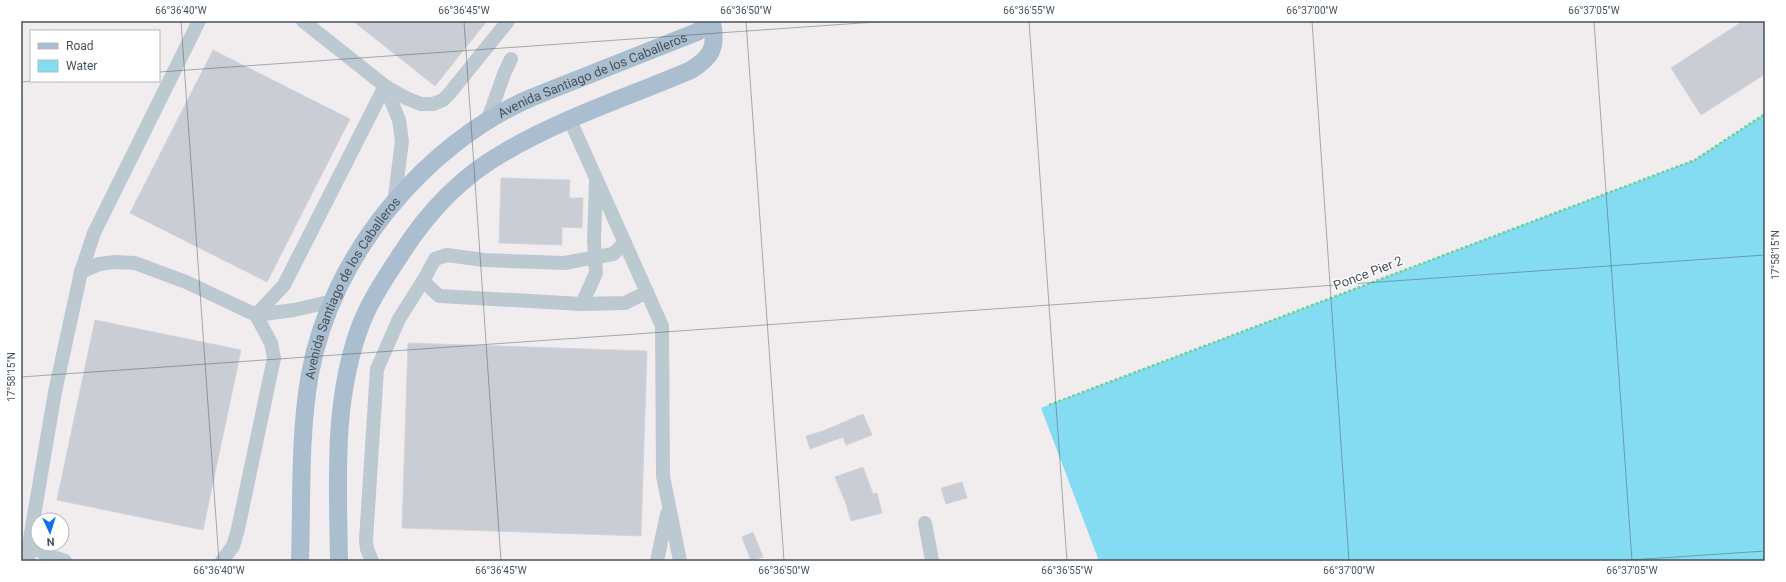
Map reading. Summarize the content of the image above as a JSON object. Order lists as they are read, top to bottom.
{
  "streets": {
    "main road": ["Avenida Santiago de los Caballeros"],
    "path": ["Ponce Pier 2"]
  },
  "legend": ["Road", "Water"],
  "north": "bottom",
  "coordinates": [
    "66°36'40\"W",
    "66°36'45\"W",
    "66°36'50\"W",
    "66°36'55\"W",
    "66°37'00\"W",
    "66°37'05\"W",
    "17°58'15\"N"
  ]
}
